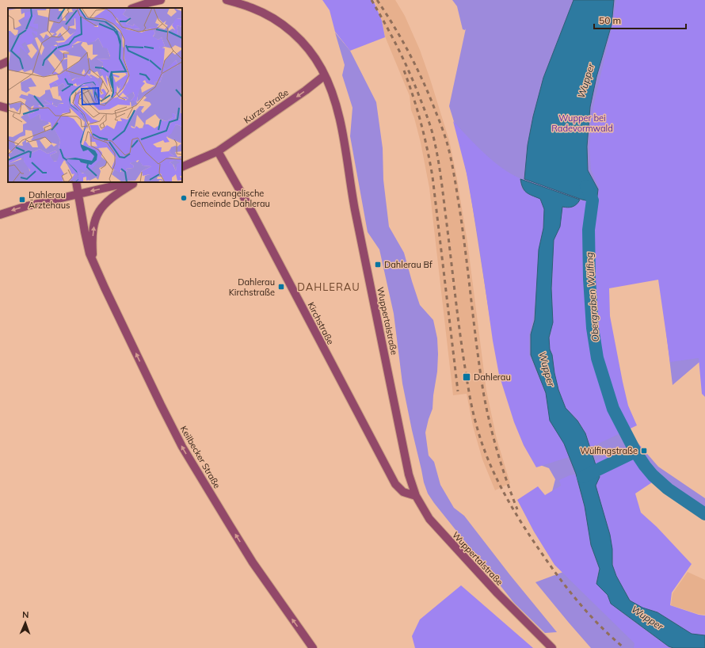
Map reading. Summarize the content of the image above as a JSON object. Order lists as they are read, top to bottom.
{
  "streets": {
    "main road": [
      "Kurze Straße",
      "Wuppertalstraße",
      "Kirchstraße",
      "Keilbecker Straße"
    ]
  },
  "crossings": [
    ["Kurze Straße", "Wuppertalstraße"],
    ["Kurze Straße", "Kirchstraße"],
    ["Wuppertalstraße", "Kirchstraße"]
  ],
  "one_way": ["Kurze Straße", "Keilbecker Straße"],
  "districts": ["DAHLERAU"],
  "water": ["Wupper", "Obergraben Wülfing"],
  "parks": ["Wupper bei Radevormwald"],
  "places": {
    "other": ["Freie evangelische Gemeinde Dahlerau"],
    "transit": [
      "Dahlerau Ärztehaus",
      "Dahlerau Bf",
      "Dahlerau Kirchstraße",
      "Dahlerau",
      "Wülfingstraße"
    ]
  },
  "scale_bar": "50 m",
  "north": "top"
}
